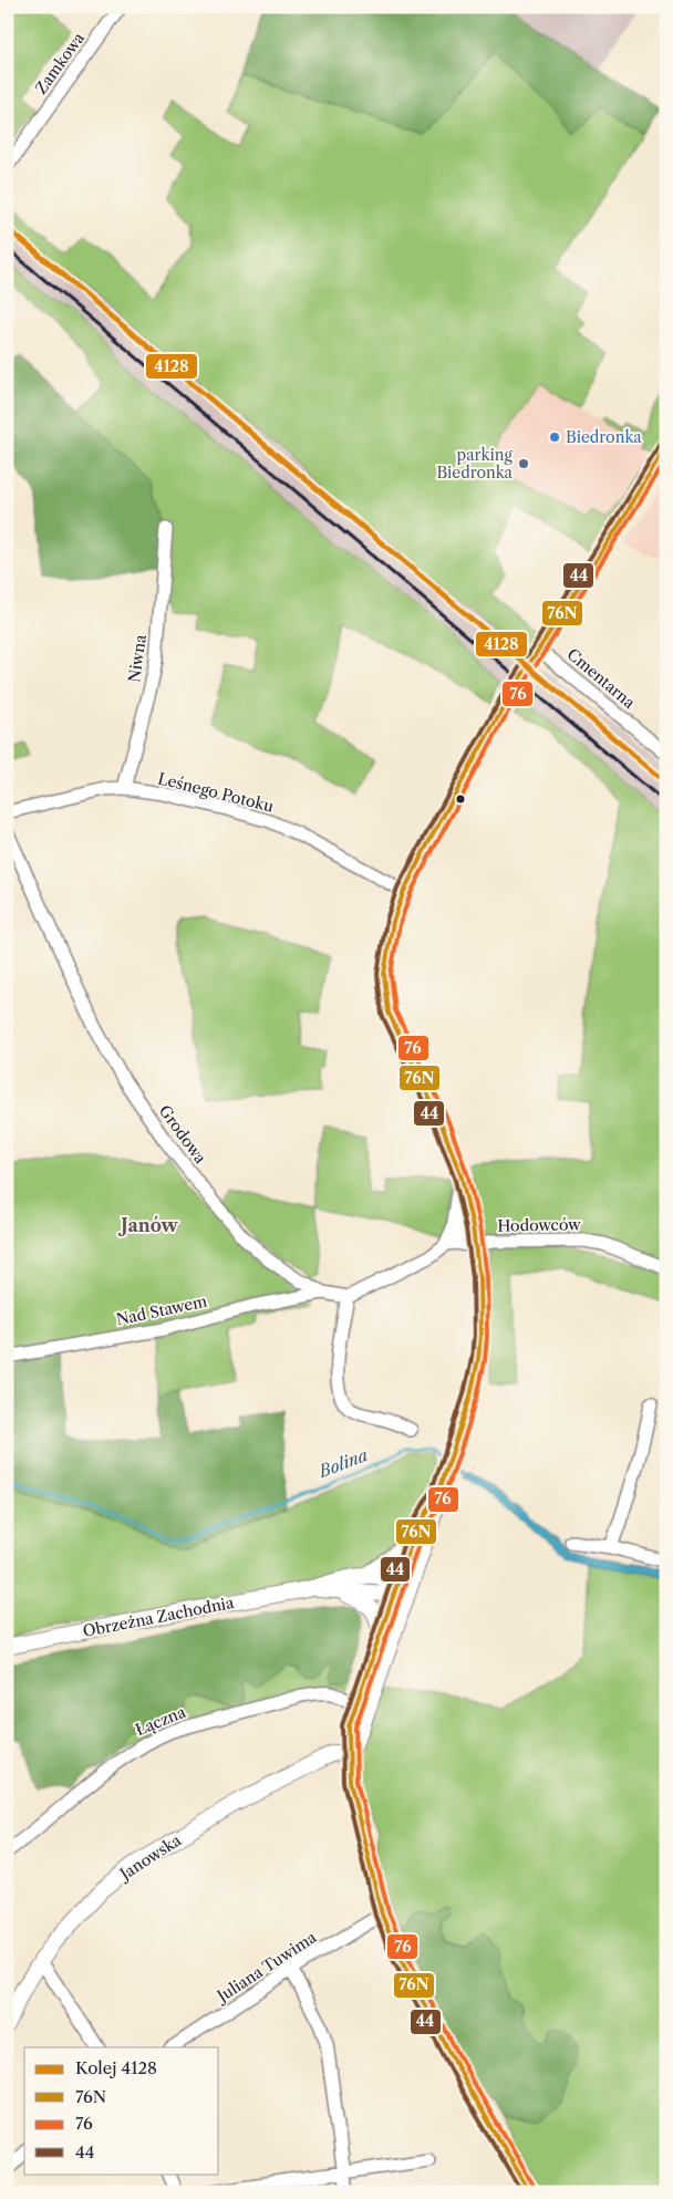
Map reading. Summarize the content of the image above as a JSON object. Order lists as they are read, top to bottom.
{
  "streets": {
    "street": [
      "Zamkowa",
      "Niwna",
      "Cmentarna",
      "Leśnego Potoku",
      "Grodowa",
      "Hodowców",
      "Nad Stawem",
      "Obrzeżna Zachodnia",
      "Łączna",
      "Janowska",
      "Juliana Tuwima"
    ]
  },
  "crossings": [
    ["Niwna", "Leśnego Potoku"],
    ["Grodowa", "Nad Stawem"]
  ],
  "districts": ["Janów"],
  "water": ["Bolina"],
  "places": ["Biedronka", "parking Biedronka"],
  "lines": [
    "rail line 4128",
    "transit line 44",
    "transit line 76N",
    "transit line 76"
  ],
  "legend": [
    "Kolej 4128",
    "76N",
    "76",
    "44"
  ]
}
